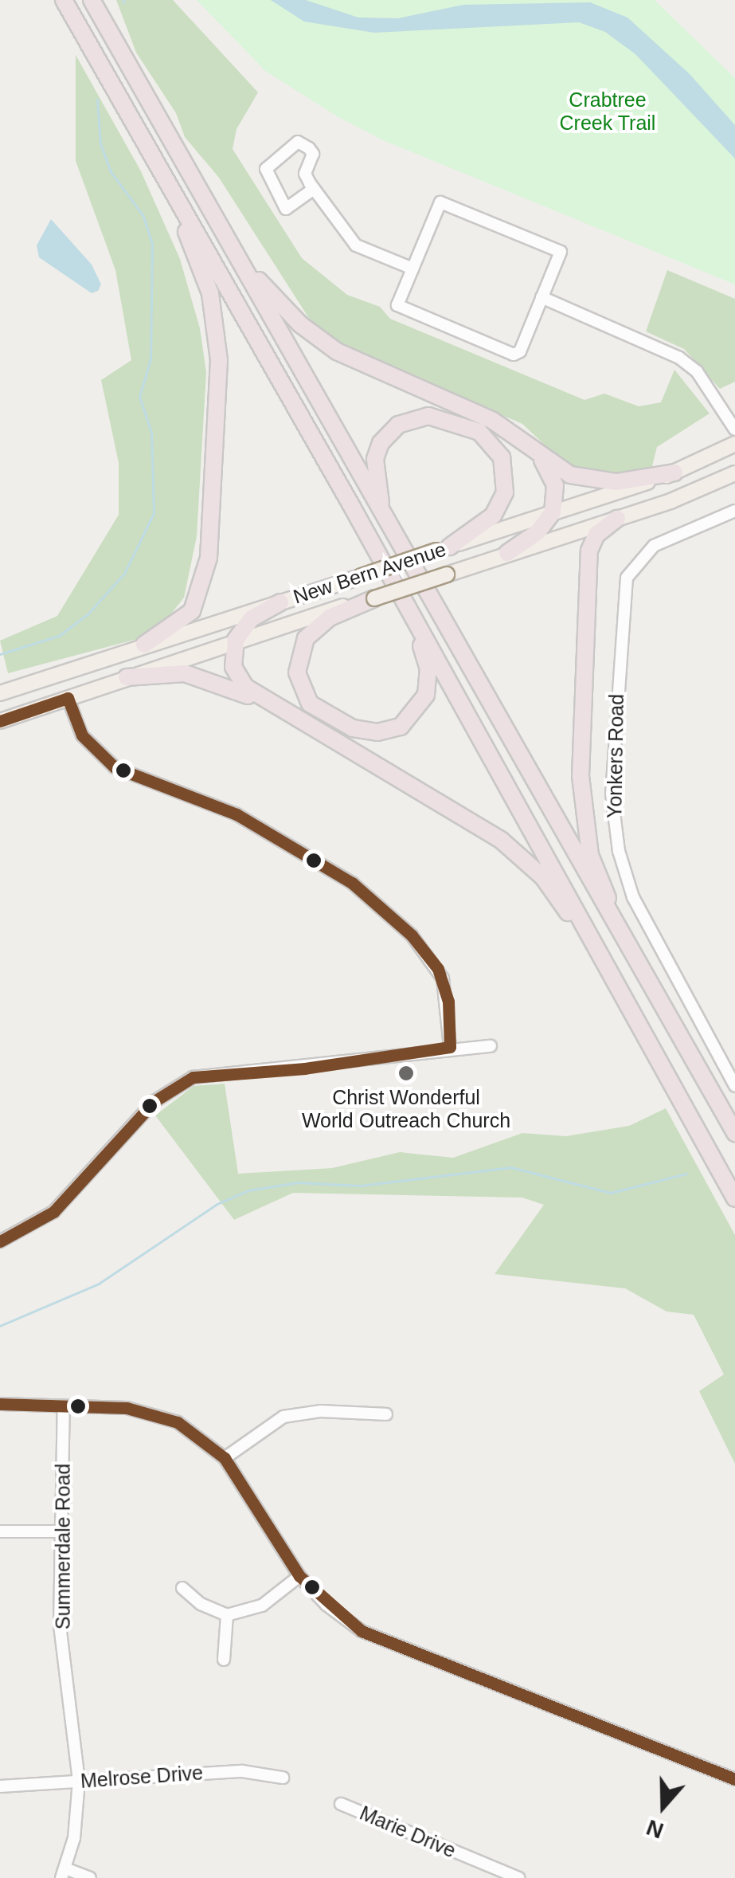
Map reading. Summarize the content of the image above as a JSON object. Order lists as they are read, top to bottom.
{
  "streets": {
    "main road": ["New Bern Avenue"],
    "street": [
      "Yonkers Road",
      "Summerdale Road",
      "Melrose Drive",
      "Marie Drive"
    ]
  },
  "crossings": [
    ["Summerdale Road", "Melrose Drive"]
  ],
  "parks": ["Crabtree Creek Trail"],
  "places": ["Christ Wonderful World Outreach Church"],
  "north": "bottom"
}
